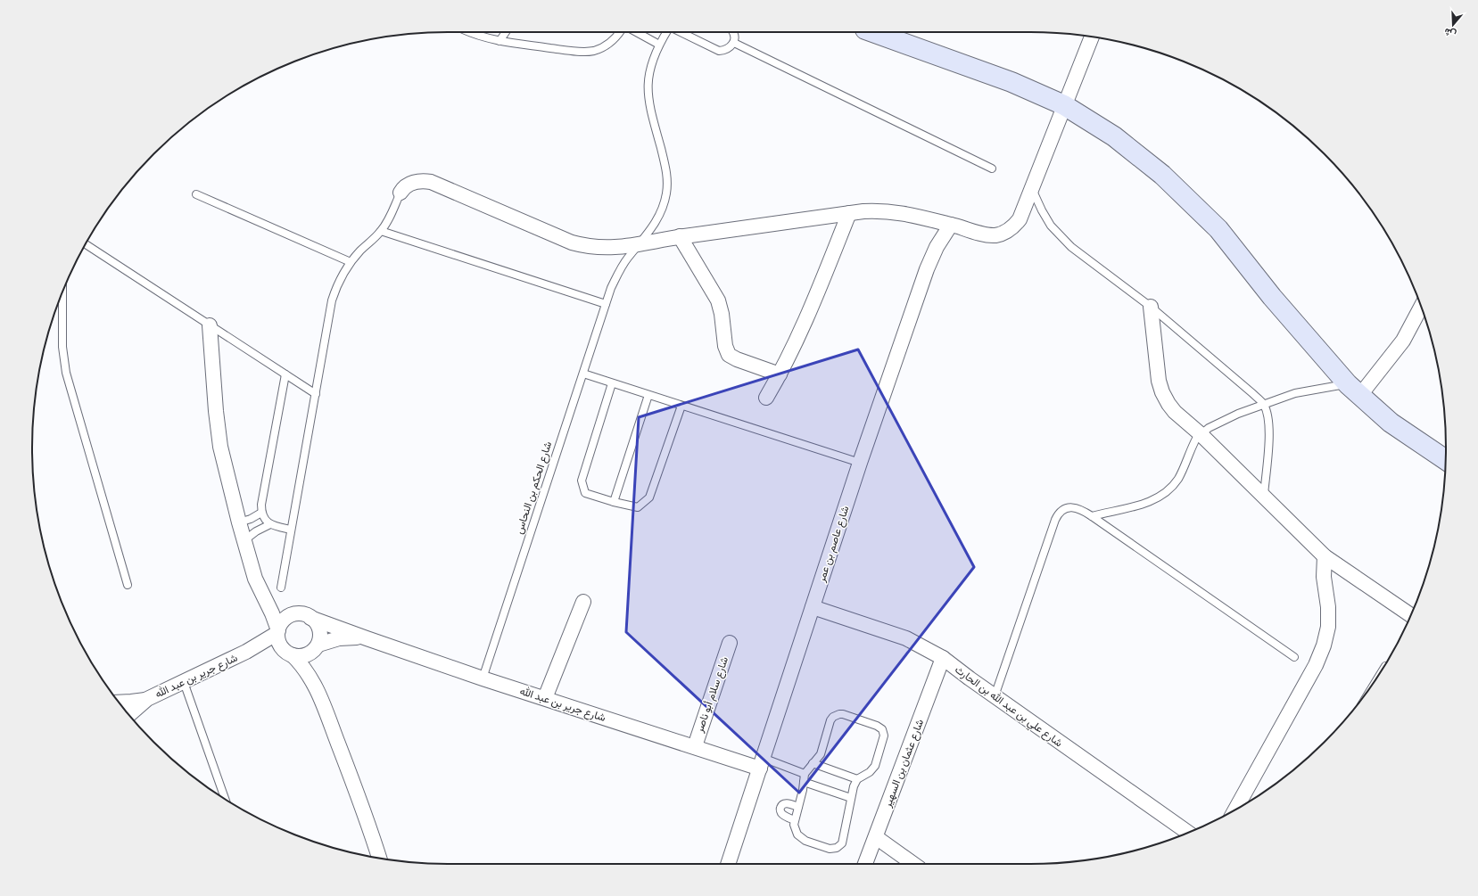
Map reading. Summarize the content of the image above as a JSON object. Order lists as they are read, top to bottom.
{
  "streets": {
    "street": [
      "شارع عاصم بن عمر",
      "شارع جرير بن عبد الله",
      "شارع سلام أبو ناصر",
      "شارع علي بن عبد الله بن الحارث",
      "شارع عثمان بن السهير"
    ],
    "lane": ["شارع الحكم بن النحاس"]
  },
  "crossings": [
    ["شارع الحكم بن النحاس", "شارع جرير بن عبد الله"],
    ["شارع عاصم بن عمر", "شارع جرير بن عبد الله"],
    ["شارع عاصم بن عمر", "شارع علي بن عبد الله بن الحارث"],
    ["شارع جرير بن عبد الله", "شارع سلام أبو ناصر"],
    ["شارع علي بن عبد الله بن الحارث", "شارع عثمان بن السهير"]
  ],
  "north": "bottom"
}
